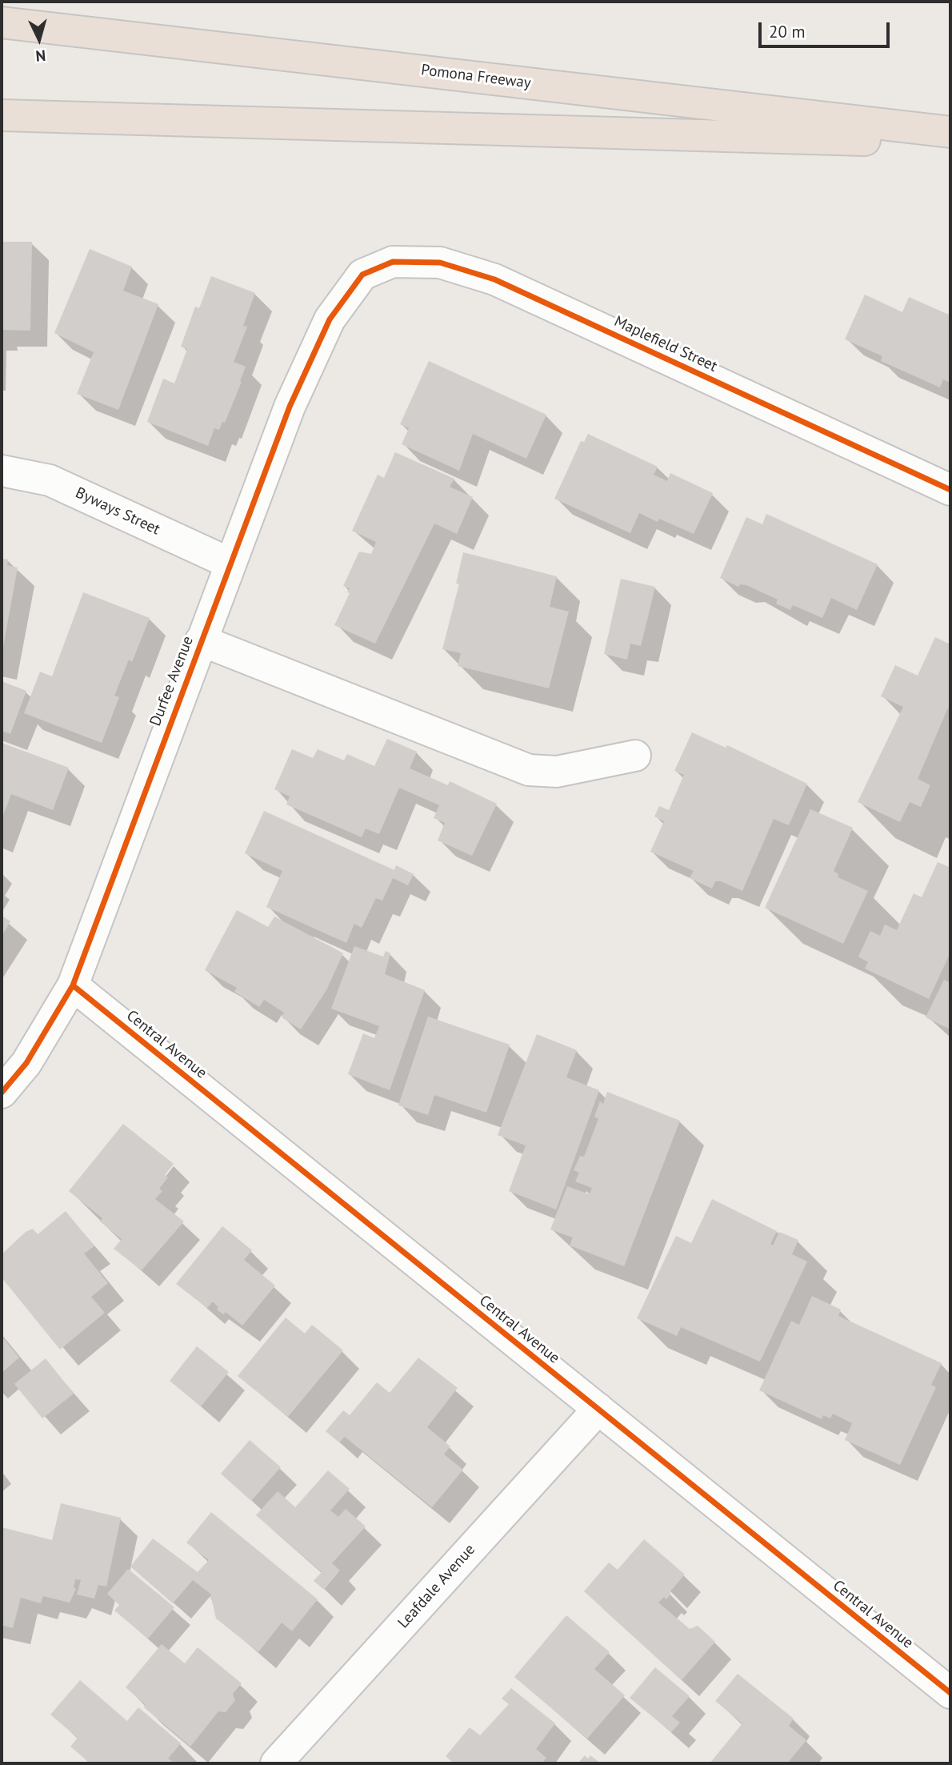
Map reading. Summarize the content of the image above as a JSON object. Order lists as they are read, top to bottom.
{
  "streets": {
    "highway": ["Pomona Freeway"],
    "street": [
      "Maplefield Street",
      "Byways Street",
      "Durfee Avenue",
      "Central Avenue",
      "Leafdale Avenue"
    ]
  },
  "crossings": [
    ["Maplefield Street", "Durfee Avenue"],
    ["Byways Street", "Durfee Avenue"],
    ["Durfee Avenue", "Central Avenue"],
    ["Central Avenue", "Leafdale Avenue"]
  ],
  "scale_bar": "20 m",
  "north": "bottom"
}
